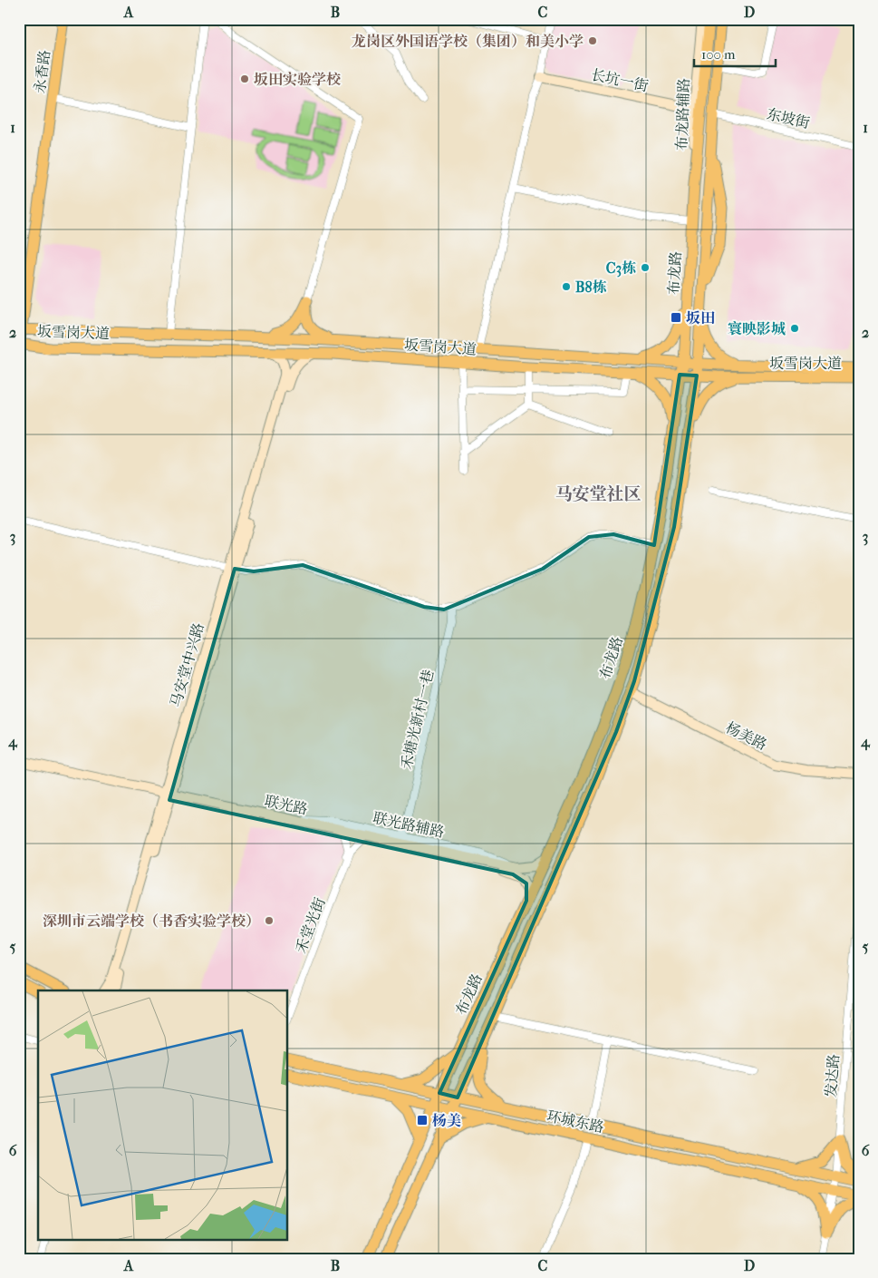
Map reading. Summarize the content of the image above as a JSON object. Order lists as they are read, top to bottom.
{
  "streets": {
    "main road": [
      "永香路",
      "布龙路",
      "坂雪岗大道",
      "环城东路"
    ],
    "street": [
      "长坑一街",
      "布龙路辅路",
      "东坡街",
      "马安堂中兴路",
      "禾塘光新村一巷",
      "杨美路",
      "联光路",
      "联光路辅路",
      "禾堂光街",
      "发达路"
    ]
  },
  "crossings": [
    ["永香路", "坂雪岗大道"],
    ["长坑一街", "布龙路辅路"],
    ["布龙路辅路", "布龙路"],
    ["东坡街", "布龙路"],
    ["布龙路", "坂雪岗大道"],
    ["布龙路", "杨美路"],
    ["布龙路", "联光路"],
    ["布龙路", "环城东路"],
    ["坂雪岗大道", "马安堂中兴路"],
    ["马安堂中兴路", "联光路"],
    ["禾塘光新村一巷", "联光路辅路"],
    ["联光路", "联光路辅路"],
    ["联光路", "禾堂光街"],
    ["发达路", "环城东路"]
  ],
  "districts": ["马安堂社区"],
  "places": {
    "other": [
      "龙岗区外国语学校（集团）和美小学",
      "坂田实验学校",
      "C3栋",
      "B8栋",
      "寰映影城",
      "深圳市云端学校（书香实验学校）"
    ],
    "transit": ["坂田", "杨美"]
  },
  "scale_bar": "100 m",
  "grid": {
    "columns": [
      "A",
      "B",
      "C",
      "D"
    ],
    "rows": [
      "1",
      "2",
      "3",
      "4",
      "5",
      "6"
    ]
  }
}
